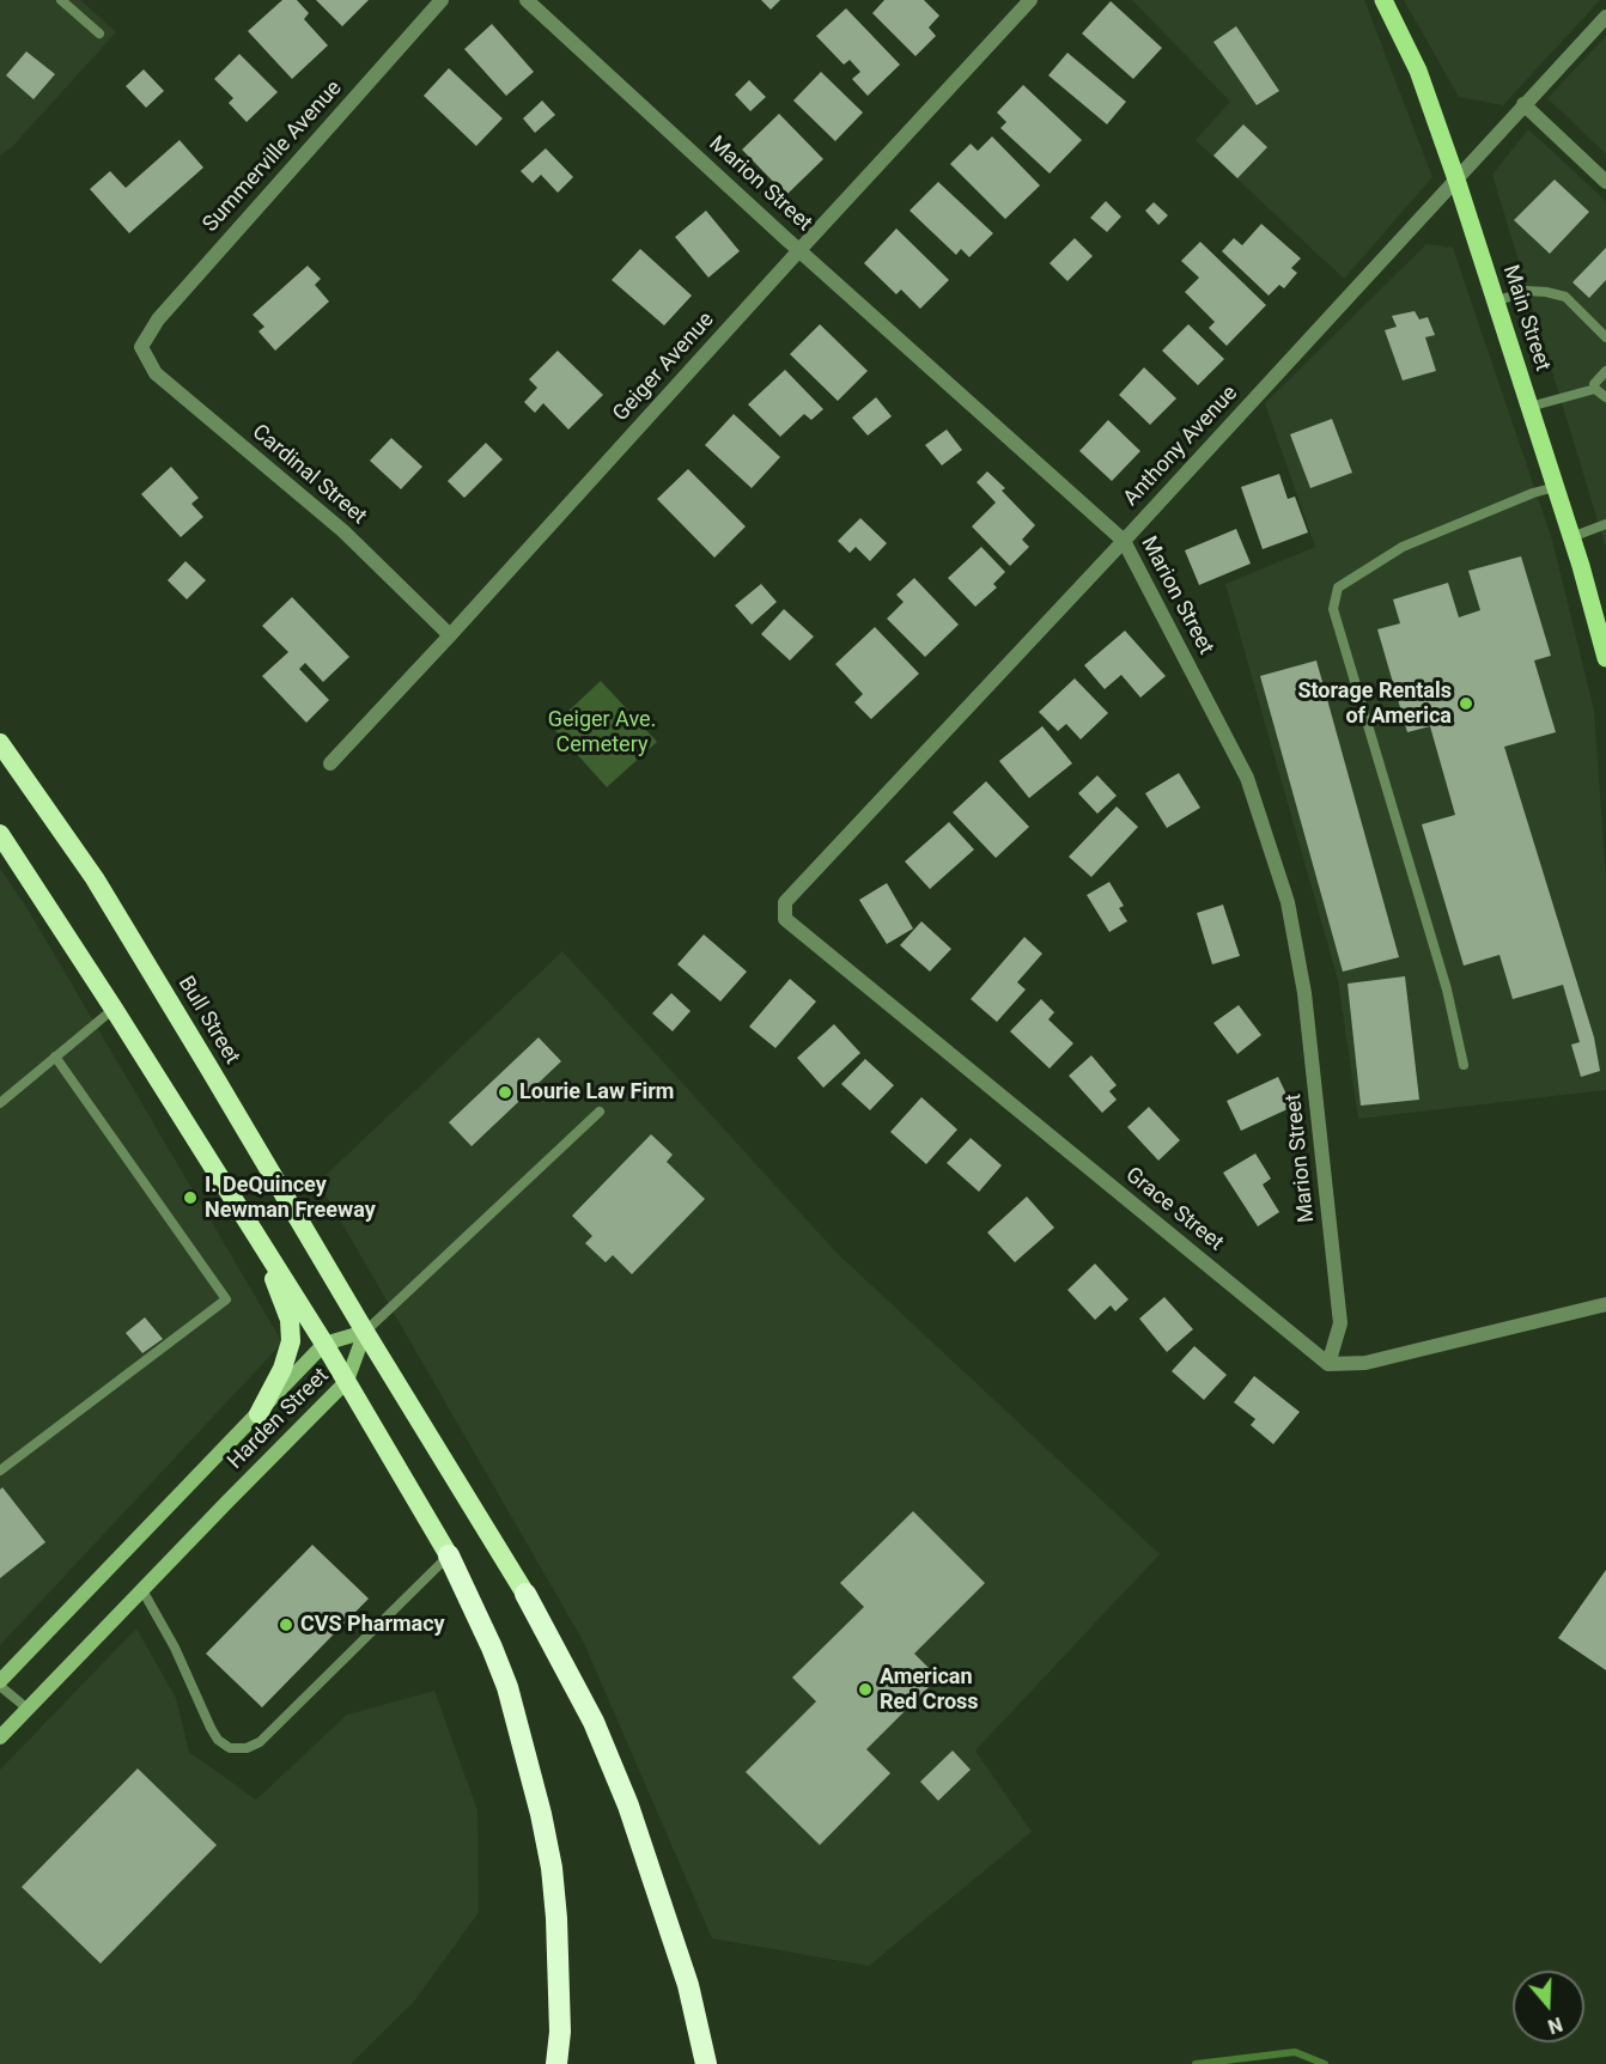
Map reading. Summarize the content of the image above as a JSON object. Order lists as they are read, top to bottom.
{
  "streets": {
    "highway": ["Bull Street"],
    "main road": ["Main Street", "Harden Street"],
    "street": [
      "Summerville Avenue",
      "Marion Street",
      "Geiger Avenue",
      "Anthony Avenue",
      "Cardinal Street",
      "Grace Street"
    ]
  },
  "crossings": [
    ["Summerville Avenue", "Cardinal Street"],
    ["Marion Street", "Geiger Avenue"],
    ["Marion Street", "Anthony Avenue"],
    ["Marion Street", "Grace Street"],
    ["Main Street", "Anthony Avenue"],
    ["Geiger Avenue", "Cardinal Street"],
    ["Anthony Avenue", "Grace Street"],
    ["Bull Street", "Harden Street"]
  ],
  "parks": ["Geiger Ave. Cemetery"],
  "places": [
    "Storage Rentals of America",
    "Lourie Law Firm",
    "I. DeQuincey Newman Freeway",
    "CVS Pharmacy",
    "American Red Cross"
  ],
  "north": "bottom"
}
